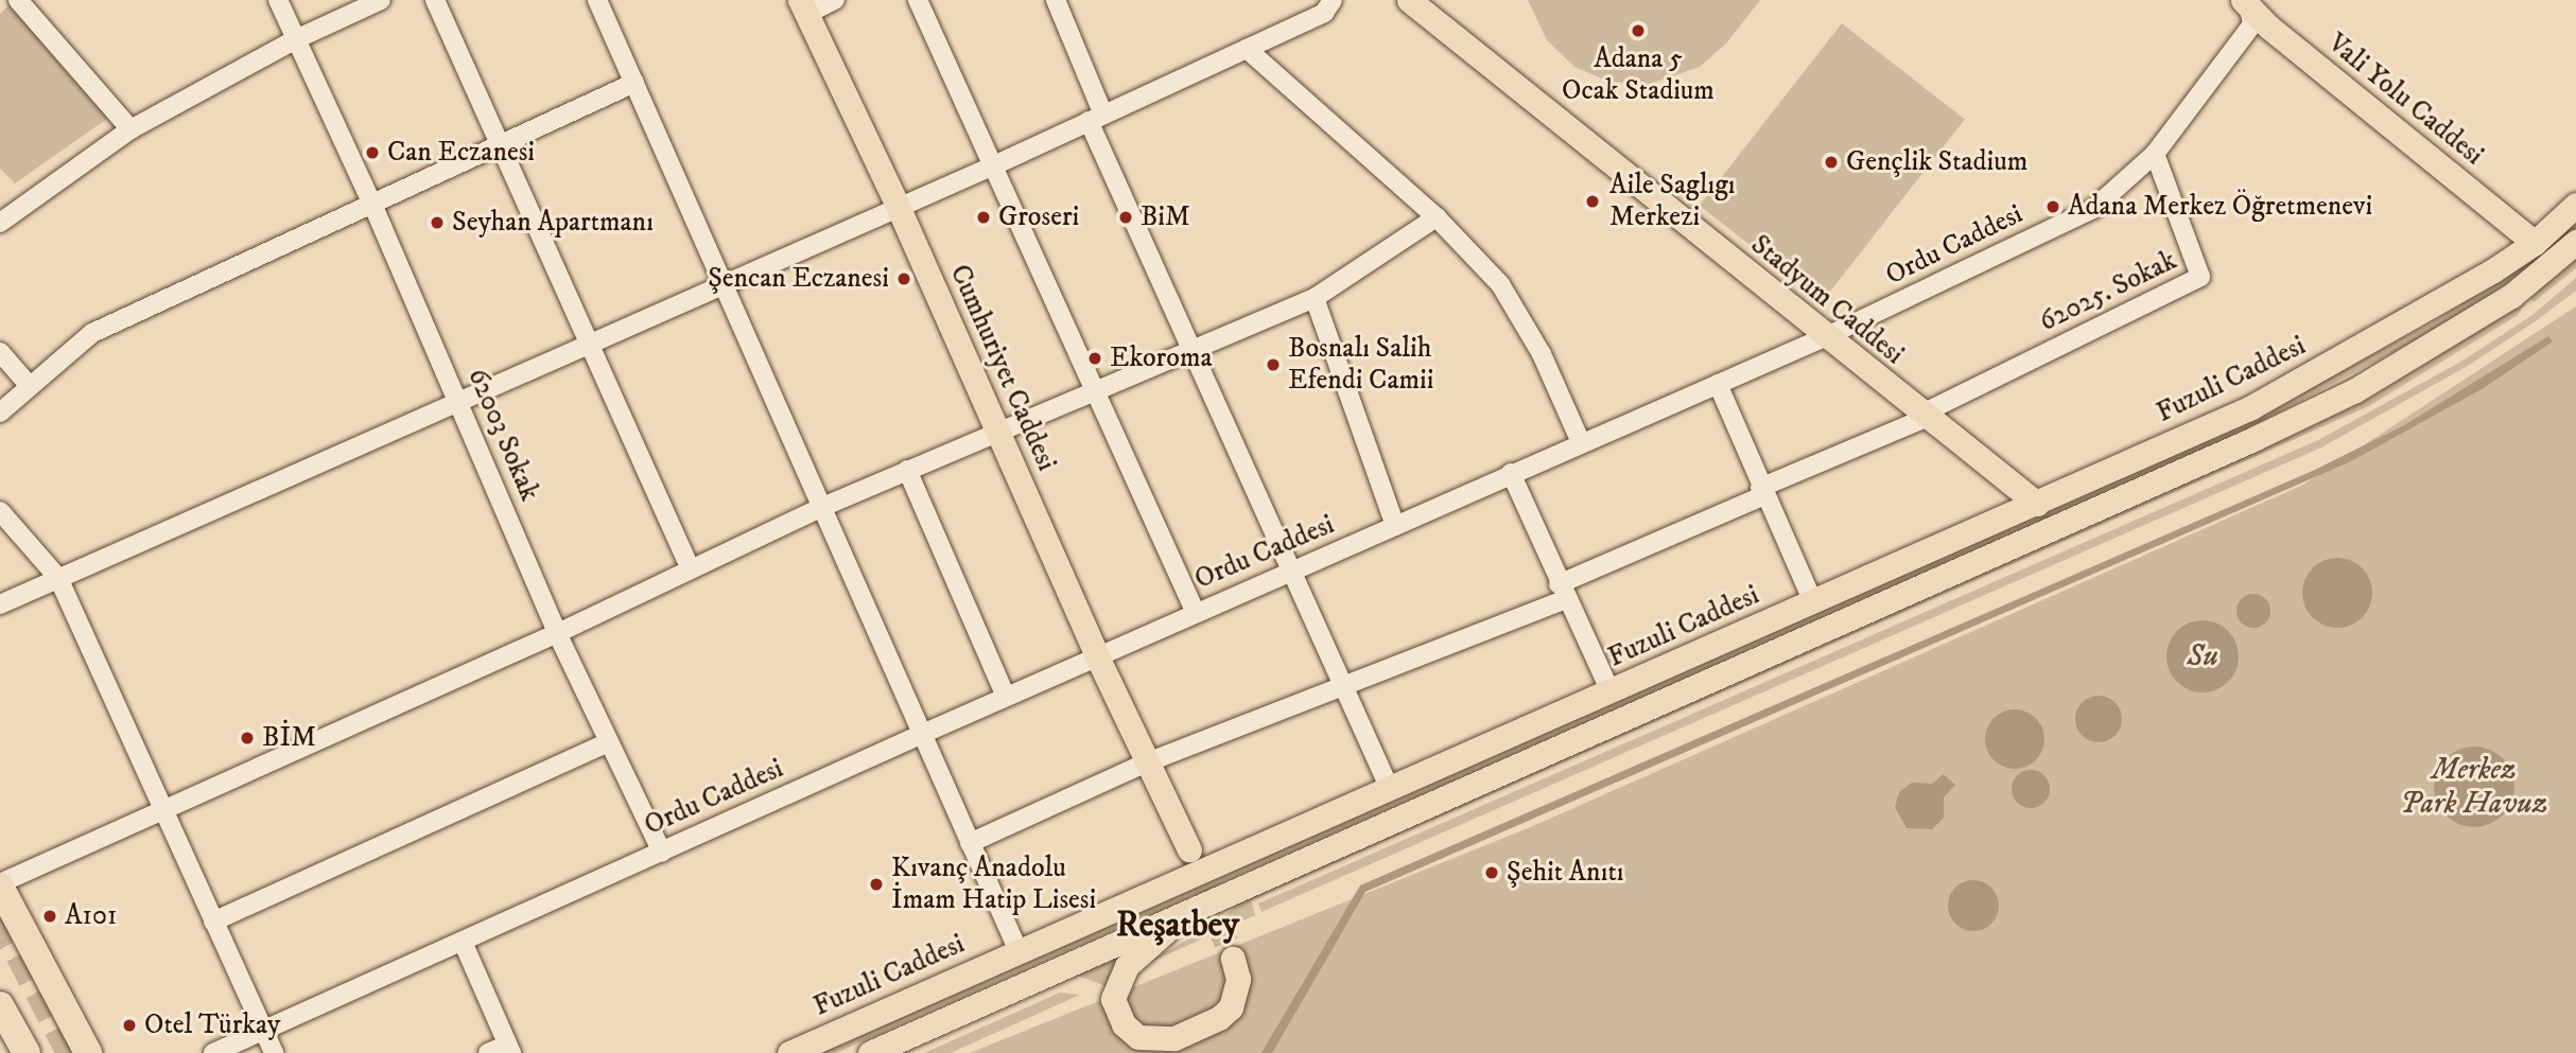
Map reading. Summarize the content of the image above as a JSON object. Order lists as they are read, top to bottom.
{
  "streets": {
    "main road": [
      "Vali Yolu Caddesi",
      "Stadyum Caddesi",
      "Cumhuriyet Caddesi",
      "Fuzuli Caddesi"
    ],
    "street": ["Ordu Caddesi", "62025. Sokak", "62003 Sokak"]
  },
  "crossings": [
    ["Vali Yolu Caddesi", "Ordu Caddesi"],
    ["Vali Yolu Caddesi", "Fuzuli Caddesi"],
    ["Ordu Caddesi", "62025. Sokak"],
    ["Ordu Caddesi", "Stadyum Caddesi"],
    ["Ordu Caddesi", "Cumhuriyet Caddesi"],
    ["Ordu Caddesi", "62003 Sokak"],
    ["62025. Sokak", "Stadyum Caddesi"],
    ["Stadyum Caddesi", "Fuzuli Caddesi"]
  ],
  "districts": ["Reşatbey"],
  "water": ["Su", "Merkez Park Havuz"],
  "places": [
    "Adana 5 Ocak Stadium",
    "Can Eczanesi",
    "Gençlik Stadium",
    "Aile Saglıgı Merkezi",
    "Adana Merkez Öğretmenevi",
    "Groseri",
    "BiM",
    "Seyhan Apartmanı",
    "Şencan Eczanesi",
    "Ekoroma",
    "Bosnalı Salih Efendi Camii",
    "BİM",
    "Şehit Anıtı",
    "Kıvanç Anadolu İmam Hatip Lisesi",
    "A101",
    "Otel Türkay"
  ]
}
